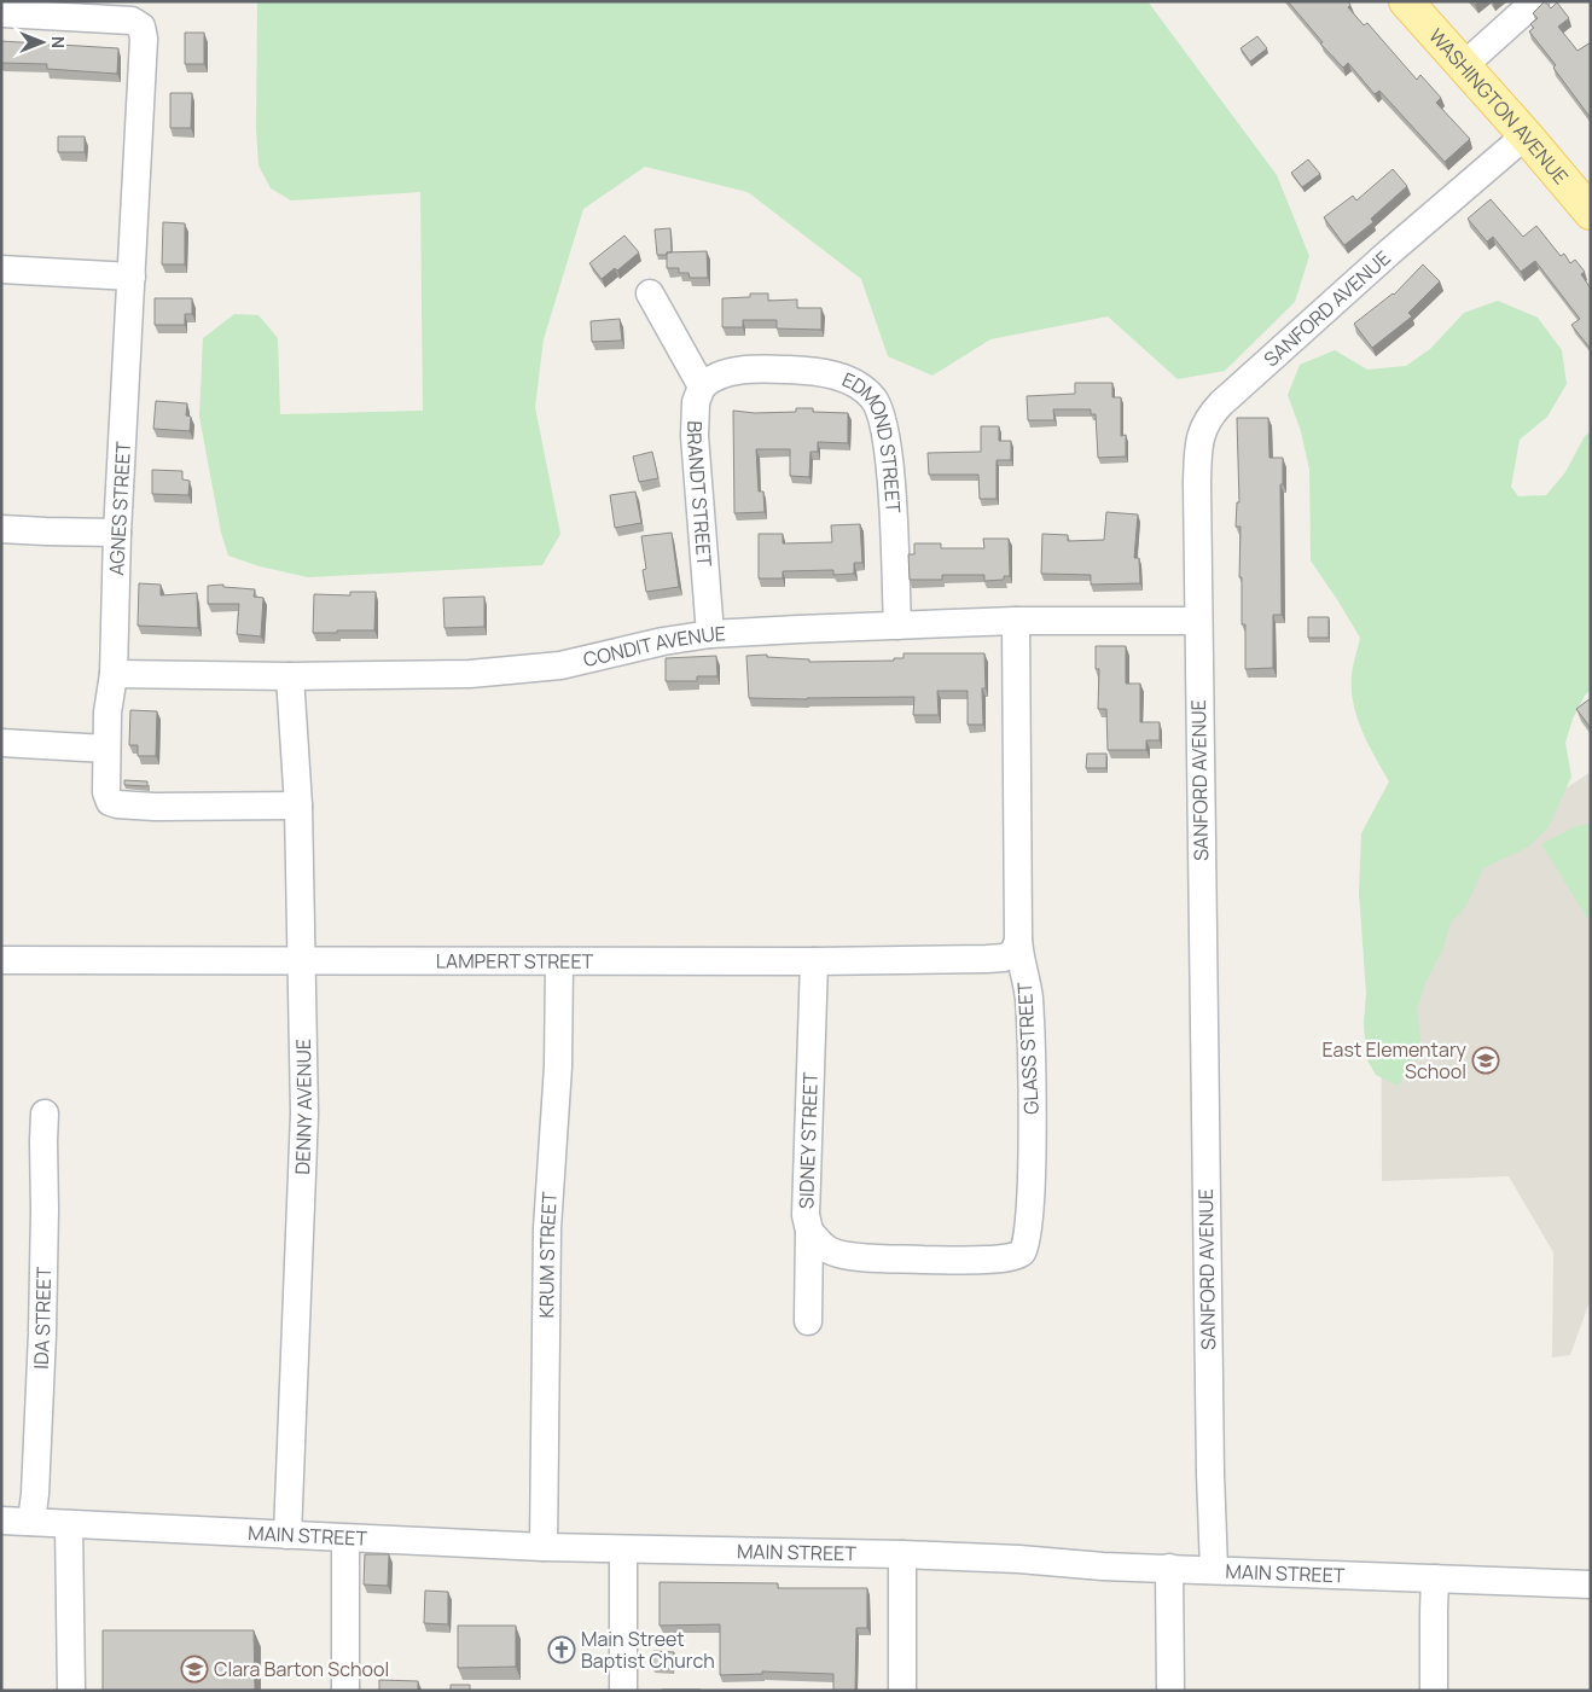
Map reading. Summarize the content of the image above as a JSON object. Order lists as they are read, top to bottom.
{
  "streets": {
    "main road": ["WASHINGTON AVENUE"],
    "street": [
      "SANFORD AVENUE",
      "EDMOND STREET",
      "BRANDT STREET",
      "AGNES STREET",
      "CONDIT AVENUE",
      "LAMPERT STREET",
      "GLASS STREET",
      "DENNY AVENUE",
      "SIDNEY STREET",
      "KRUM STREET",
      "IDA STREET",
      "MAIN STREET"
    ]
  },
  "crossings": [
    ["WASHINGTON AVENUE", "SANFORD AVENUE"],
    ["SANFORD AVENUE", "CONDIT AVENUE"],
    ["SANFORD AVENUE", "MAIN STREET"],
    ["EDMOND STREET", "BRANDT STREET"],
    ["EDMOND STREET", "CONDIT AVENUE"],
    ["BRANDT STREET", "CONDIT AVENUE"],
    ["AGNES STREET", "CONDIT AVENUE"],
    ["AGNES STREET", "DENNY AVENUE"],
    ["CONDIT AVENUE", "GLASS STREET"],
    ["CONDIT AVENUE", "DENNY AVENUE"],
    ["LAMPERT STREET", "GLASS STREET"],
    ["LAMPERT STREET", "DENNY AVENUE"],
    ["LAMPERT STREET", "SIDNEY STREET"],
    ["LAMPERT STREET", "KRUM STREET"],
    ["GLASS STREET", "SIDNEY STREET"],
    ["DENNY AVENUE", "MAIN STREET"],
    ["KRUM STREET", "MAIN STREET"],
    ["IDA STREET", "MAIN STREET"]
  ],
  "places": {
    "school or university": ["East Elementary School", "Clara Barton School"],
    "church": ["Main Street Baptist Church"]
  },
  "north": "right"
}
